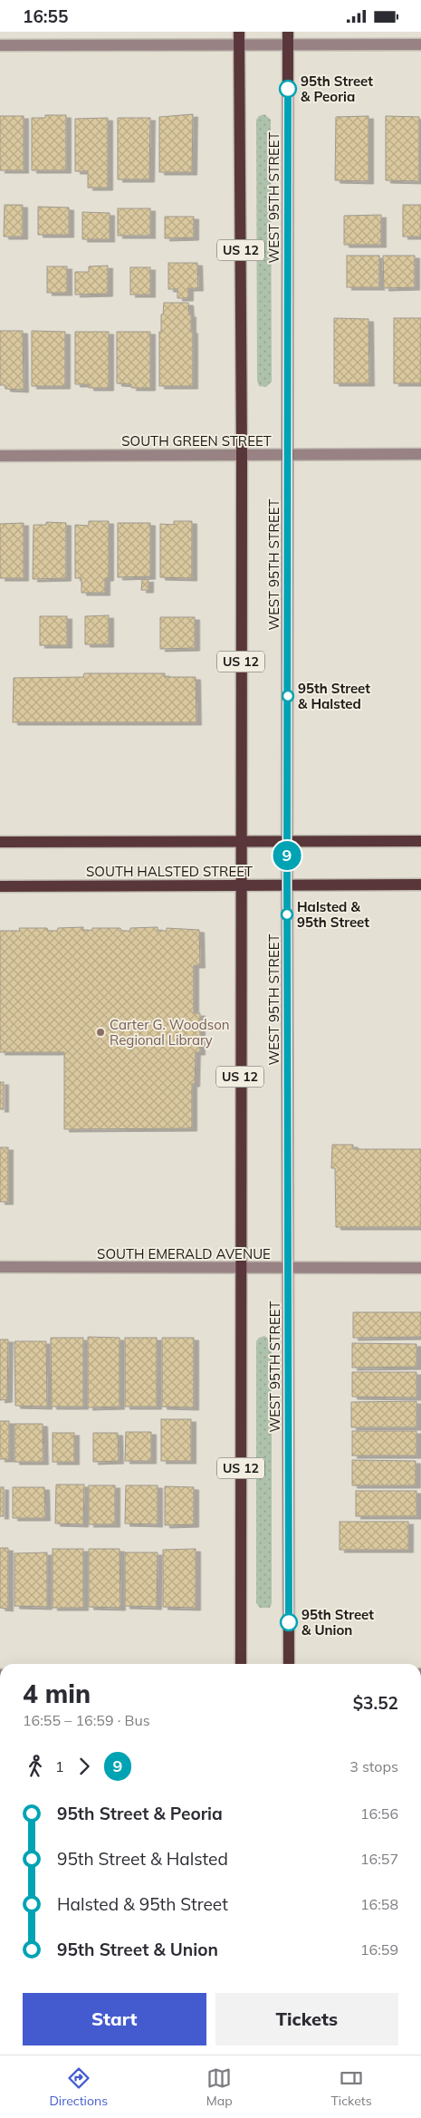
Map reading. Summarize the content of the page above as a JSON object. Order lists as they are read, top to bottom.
{
  "streets": {
    "main road": ["WEST 95TH STREET", "US 12", "SOUTH HALSTED STREET"],
    "street": ["SOUTH GREEN STREET", "SOUTH EMERALD AVENUE"]
  },
  "crossings": [
    ["WEST 95TH STREET", "SOUTH GREEN STREET"],
    ["WEST 95TH STREET", "SOUTH HALSTED STREET"],
    ["WEST 95TH STREET", "SOUTH EMERALD AVENUE"],
    ["US 12", "SOUTH GREEN STREET"],
    ["US 12", "SOUTH HALSTED STREET"],
    ["US 12", "SOUTH EMERALD AVENUE"]
  ],
  "places": [
    "95th Street & Peoria",
    "95th Street & Halsted",
    "Halsted & 95th Street",
    "Carter G. Woodson Regional Library",
    "95th Street & Union"
  ],
  "lines": ["bus line 9"],
  "page": {
    "status": "16:55",
    "on_map": "9",
    "heading": ["4 min", "16:55 – 16:59 · Bus", "$3.52"],
    "legs": ["1", "9", "3 stops"],
    "list": [
      {
        "name": "95th Street & Peoria",
        "value": "16:56"
      },
      {
        "name": "95th Street & Halsted",
        "value": "16:57"
      },
      {
        "name": "Halsted & 95th Street",
        "value": "16:58"
      },
      {
        "name": "95th Street & Union",
        "value": "16:59"
      }
    ],
    "buttons": ["Start", "Tickets"],
    "tabs": ["Directions", "Map", "Tickets"]
  }
}
